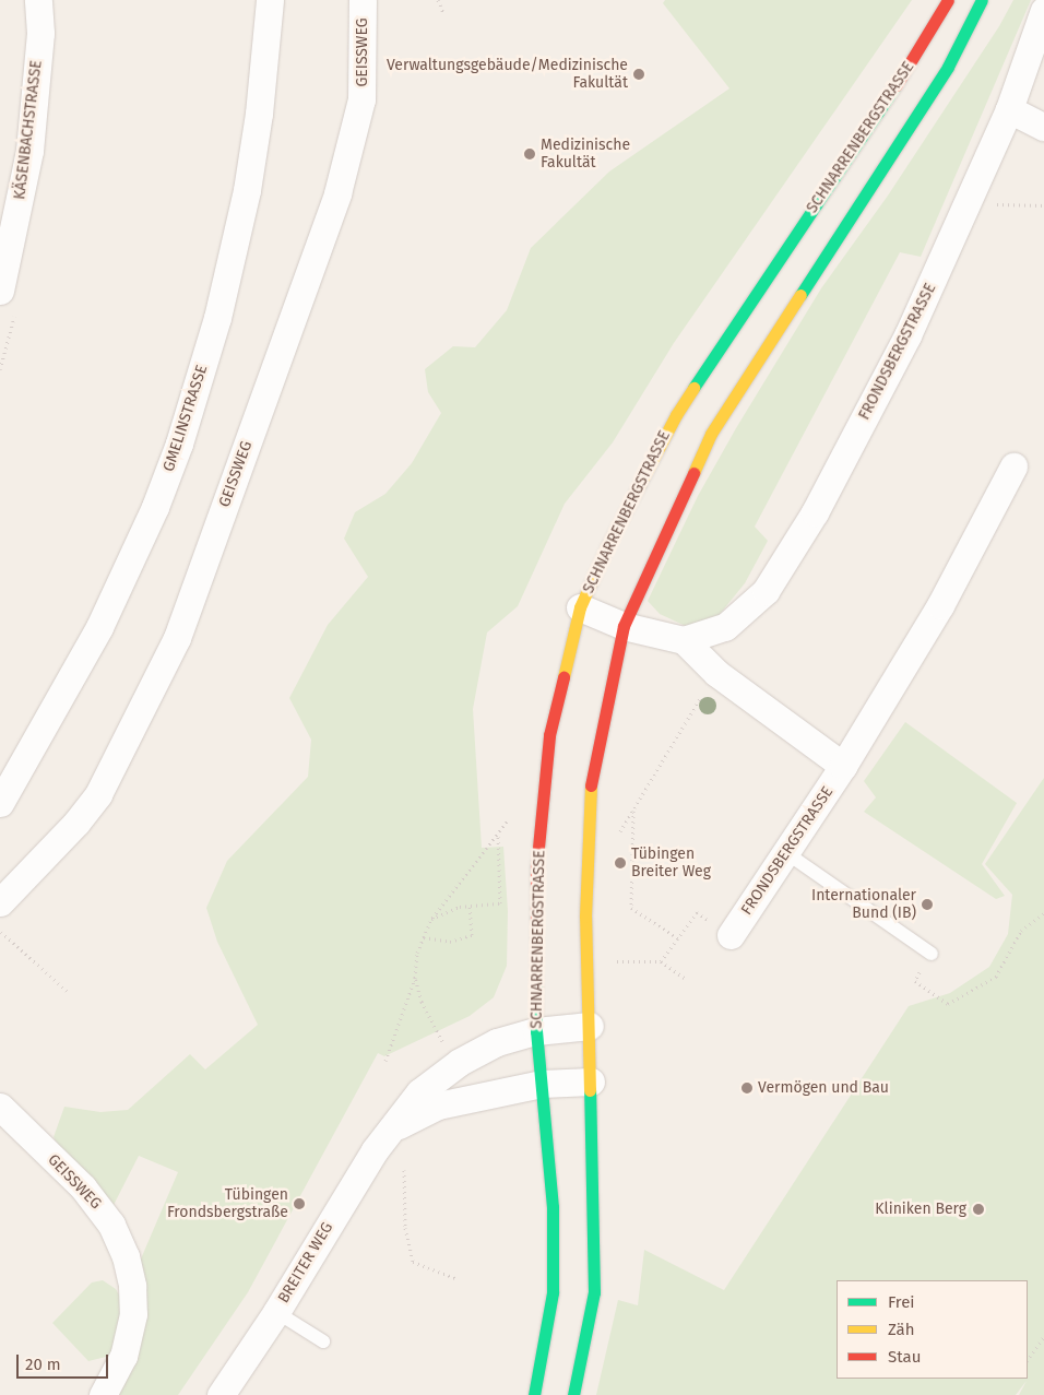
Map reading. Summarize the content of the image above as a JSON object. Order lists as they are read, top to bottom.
{
  "streets": {
    "street": [
      "GEISSWEG",
      "KÄSENBACHSTRASSE",
      "SCHNARRENBERGSTRASSE",
      "FRONDSBERGSTRASSE",
      "GMELINSTRASSE",
      "BREITER WEG"
    ]
  },
  "crossings": [
    ["SCHNARRENBERGSTRASSE", "BREITER WEG"]
  ],
  "places": [
    "Verwaltungsgebäude/Medizinische Fakultät",
    "Medizinische Fakultät",
    "Tübingen Breiter Weg",
    "Internationaler Bund (IB)",
    "Vermögen und Bau",
    "Tübingen Frondsbergstraße",
    "Kliniken Berg"
  ],
  "legend": ["Frei", "Zäh", "Stau"],
  "scale_bar": "20 m"
}
